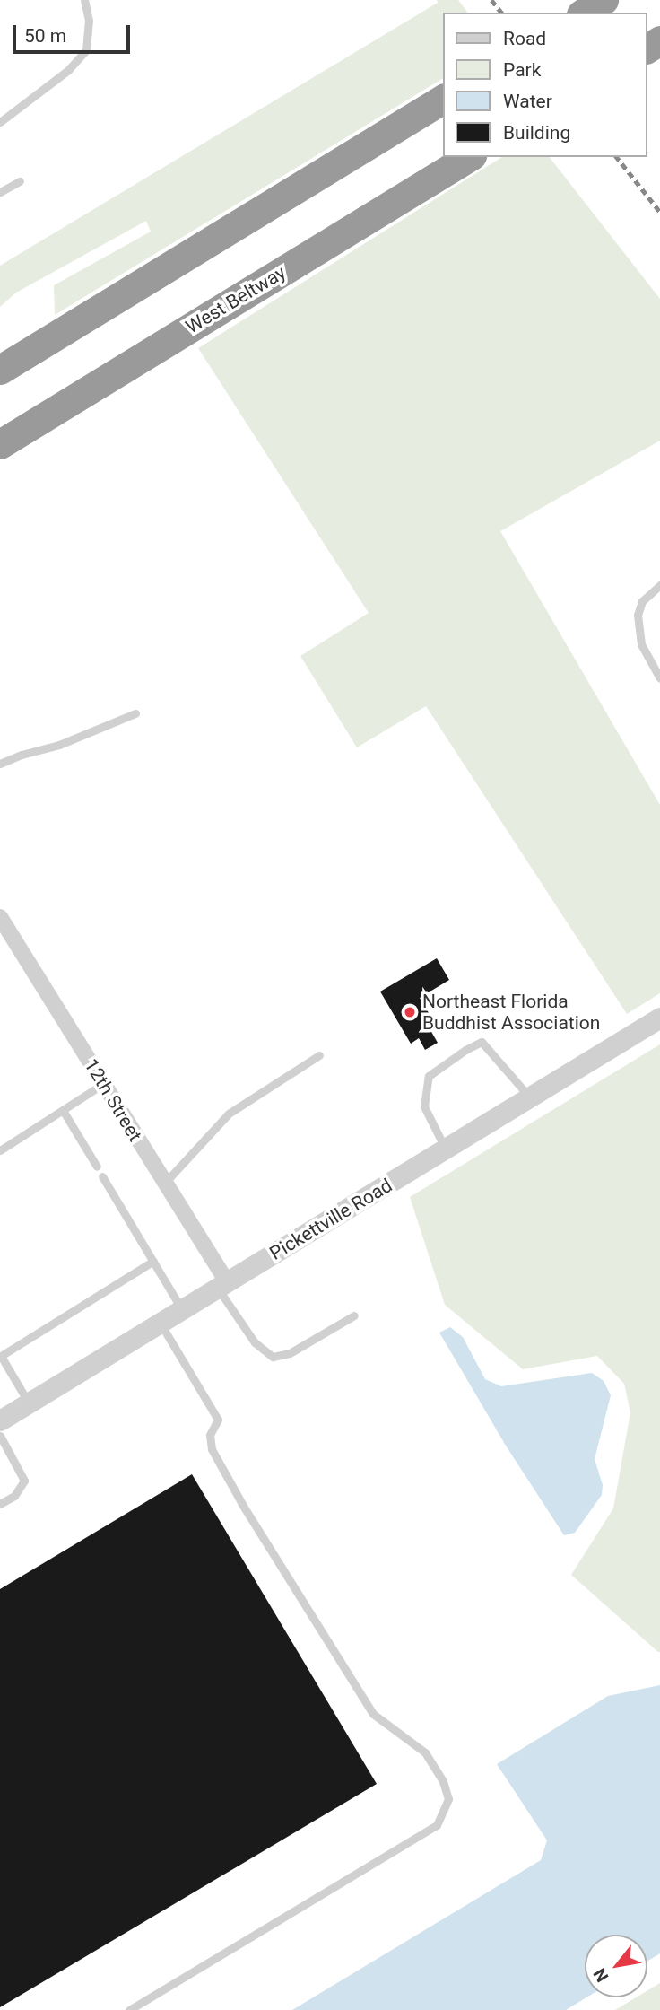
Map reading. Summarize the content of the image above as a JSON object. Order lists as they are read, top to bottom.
{
  "streets": {
    "highway": ["West Beltway"],
    "street": ["12th Street", "Pickettville Road"]
  },
  "crossings": [
    ["12th Street", "Pickettville Road"]
  ],
  "places": ["Northeast Florida Buddhist Association"],
  "legend": [
    "Road",
    "Park",
    "Water",
    "Building"
  ],
  "scale_bar": "50 m",
  "north": "bottom left"
}
